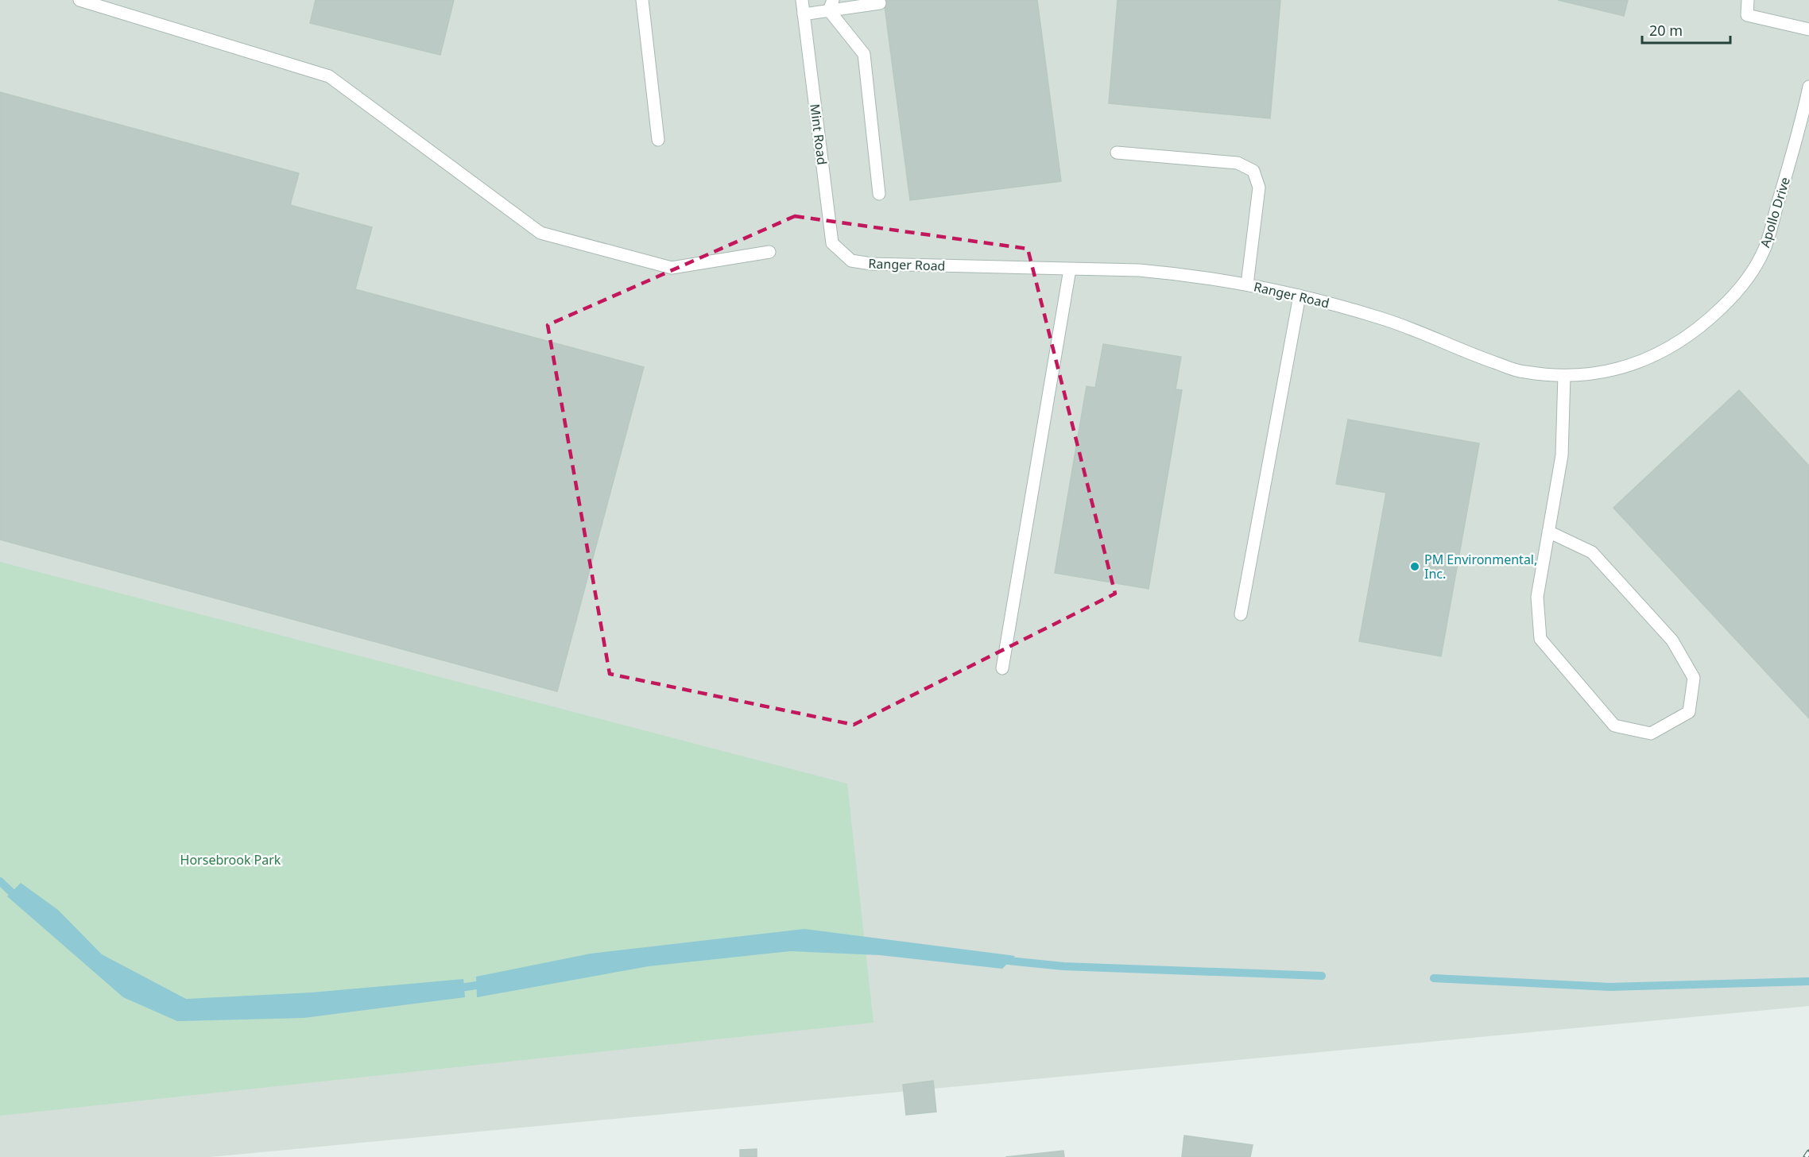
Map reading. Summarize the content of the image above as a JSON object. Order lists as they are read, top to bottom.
{
  "streets": {
    "lane": ["Mint Road", "Apollo Drive", "Ranger Road"]
  },
  "crossings": [
    ["Mint Road", "Ranger Road"],
    ["Apollo Drive", "Ranger Road"]
  ],
  "parks": ["Horsebrook Park"],
  "places": ["PM Environmental, Inc."],
  "scale_bar": "20 m"
}
